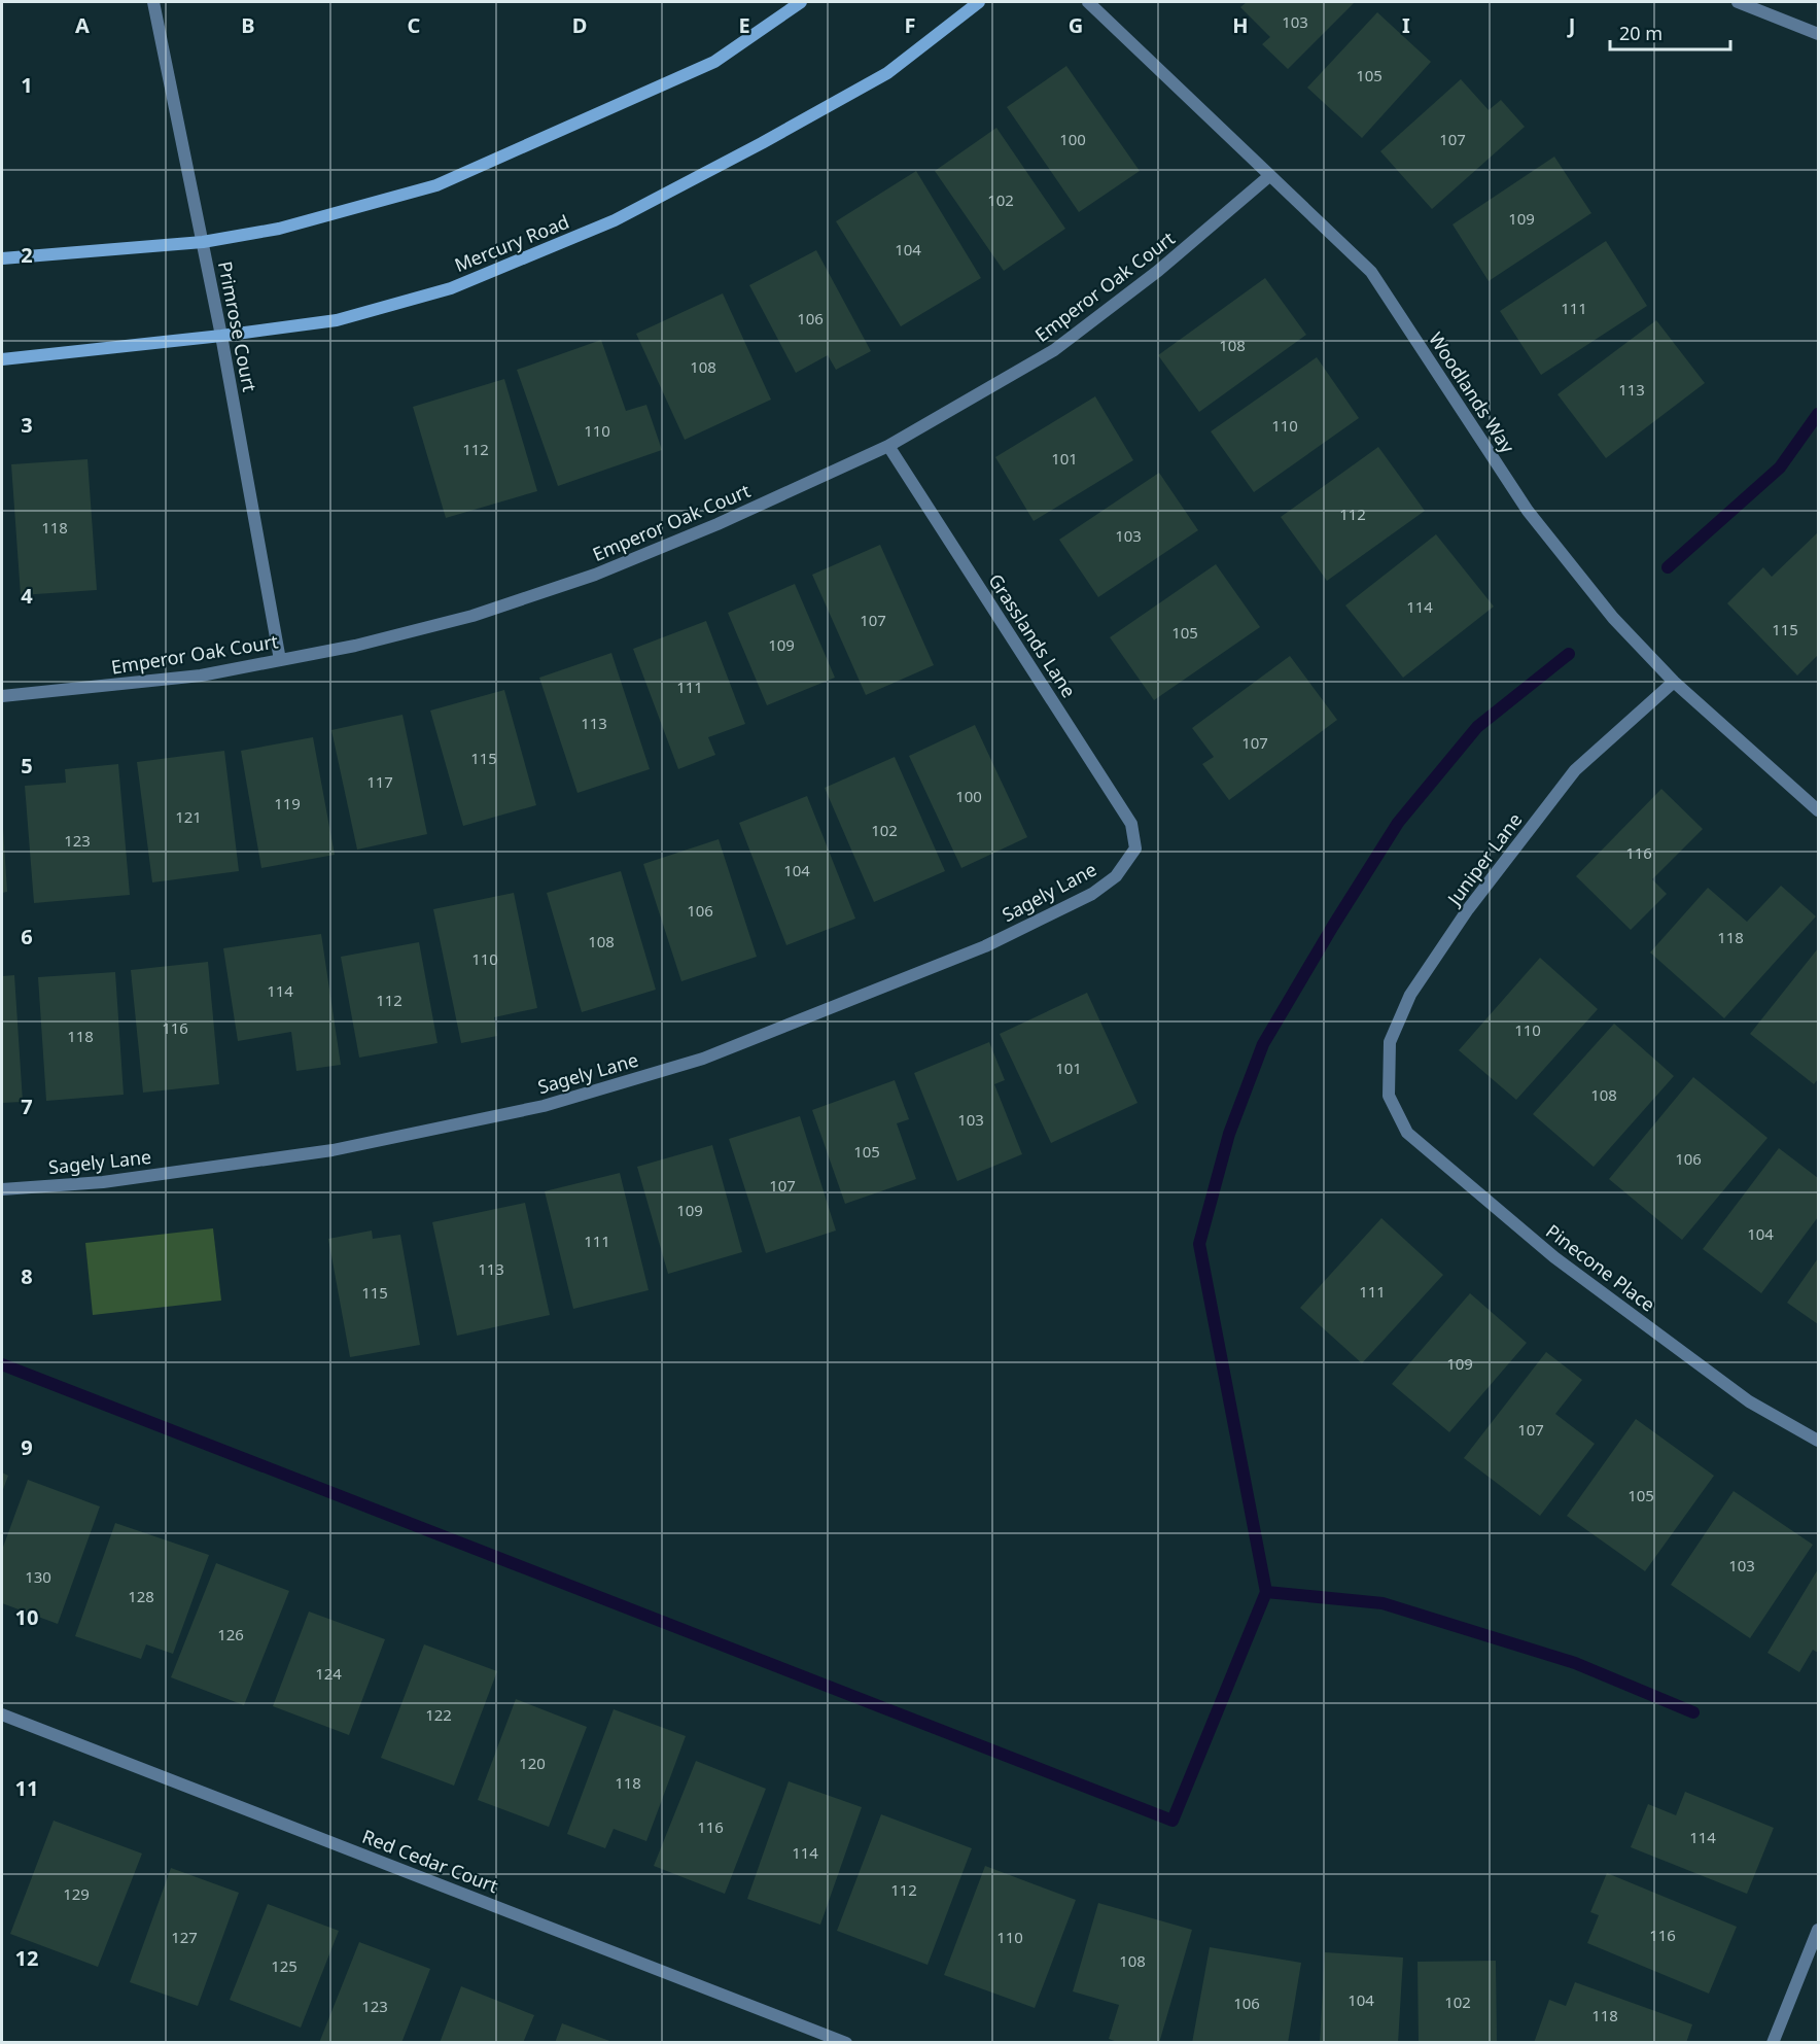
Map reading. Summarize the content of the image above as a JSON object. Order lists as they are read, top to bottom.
{
  "streets": {
    "main road": ["Mercury Road"],
    "street": [
      "Emperor Oak Court",
      "Primrose Court",
      "Woodlands Way",
      "Grasslands Lane",
      "Juniper Lane",
      "Sagely Lane",
      "Pinecone Place",
      "Red Cedar Court"
    ]
  },
  "crossings": [
    ["Mercury Road", "Primrose Court"],
    ["Emperor Oak Court", "Primrose Court"],
    ["Emperor Oak Court", "Woodlands Way"],
    ["Emperor Oak Court", "Grasslands Lane"],
    ["Woodlands Way", "Juniper Lane"],
    ["Grasslands Lane", "Sagely Lane"],
    ["Juniper Lane", "Pinecone Place"]
  ],
  "house_numbers": [
    "103",
    "105",
    "100",
    "107",
    "102",
    "109",
    "104",
    "111",
    "106",
    "108",
    "108",
    "113",
    "110",
    "110",
    "112",
    "101",
    "112",
    "118",
    "103",
    "114",
    "107",
    "115",
    "105",
    "109",
    "111",
    "113",
    "107",
    "115",
    "117",
    "100",
    "119",
    "121",
    "102",
    "123",
    "116",
    "104",
    "106",
    "118",
    "108",
    "110",
    "114",
    "112",
    "116",
    "110",
    "118",
    "101",
    "108",
    "103",
    "105",
    "106",
    "107",
    "109",
    "104",
    "111",
    "113",
    "111",
    "115",
    "109",
    "107",
    "105",
    "103",
    "130",
    "128",
    "126",
    "124",
    "122",
    "120",
    "118",
    "116",
    "114",
    "114",
    "112",
    "129",
    "116",
    "127",
    "110",
    "108",
    "125",
    "104",
    "102",
    "106",
    "123",
    "118"
  ],
  "scale_bar": "20 m",
  "grid": {
    "columns": [
      "A",
      "B",
      "C",
      "D",
      "E",
      "F",
      "G",
      "H",
      "I",
      "J"
    ],
    "rows": [
      "1",
      "2",
      "3",
      "4",
      "5",
      "6",
      "7",
      "8",
      "9",
      "10",
      "11",
      "12"
    ]
  }
}
